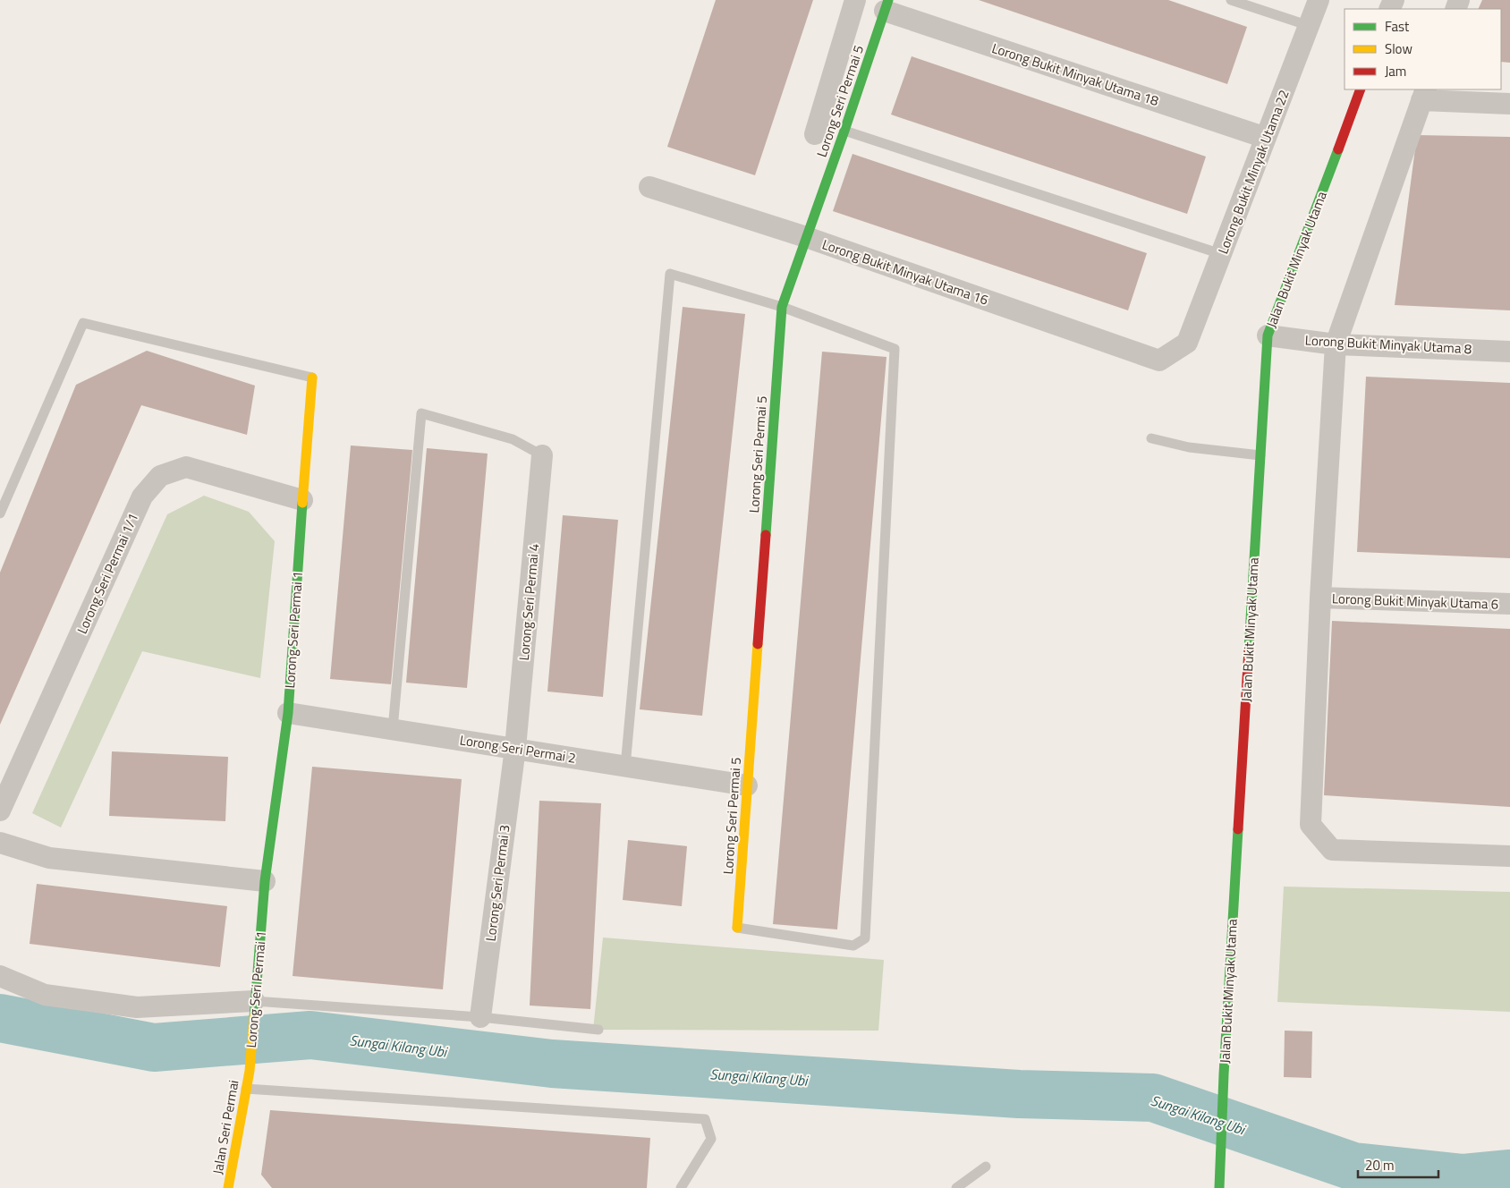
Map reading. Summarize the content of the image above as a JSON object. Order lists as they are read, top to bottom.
{
  "streets": {
    "street": [
      "Lorong Bukit Minyak Utama 18",
      "Lorong Seri Permai 5",
      "Lorong Bukit Minyak Utama 22",
      "Jalan Bukit Minyak Utama",
      "Lorong Bukit Minyak Utama 16",
      "Lorong Bukit Minyak Utama 8",
      "Lorong Seri Permai 1/1",
      "Lorong Bukit Minyak Utama 6",
      "Lorong Seri Permai 4",
      "Lorong Seri Permai 1",
      "Lorong Seri Permai 2",
      "Lorong Seri Permai 3",
      "Jalan Seri Permai"
    ]
  },
  "crossings": [
    ["Lorong Bukit Minyak Utama 18", "Lorong Seri Permai 5"],
    ["Lorong Bukit Minyak Utama 18", "Lorong Bukit Minyak Utama 22"],
    ["Lorong Seri Permai 5", "Lorong Bukit Minyak Utama 16"],
    ["Lorong Seri Permai 5", "Lorong Seri Permai 2"],
    ["Lorong Bukit Minyak Utama 22", "Lorong Bukit Minyak Utama 16"],
    ["Jalan Bukit Minyak Utama", "Lorong Bukit Minyak Utama 8"],
    ["Lorong Seri Permai 1/1", "Lorong Seri Permai 1"],
    ["Lorong Seri Permai 4", "Lorong Seri Permai 2"],
    ["Lorong Seri Permai 4", "Lorong Seri Permai 3"],
    ["Lorong Seri Permai 1", "Lorong Seri Permai 2"],
    ["Lorong Seri Permai 1", "Jalan Seri Permai"],
    ["Lorong Seri Permai 2", "Lorong Seri Permai 3"]
  ],
  "water": ["Sungai Kilang Ubi"],
  "legend": ["Fast", "Slow", "Jam"],
  "scale_bar": "20 m"
}
